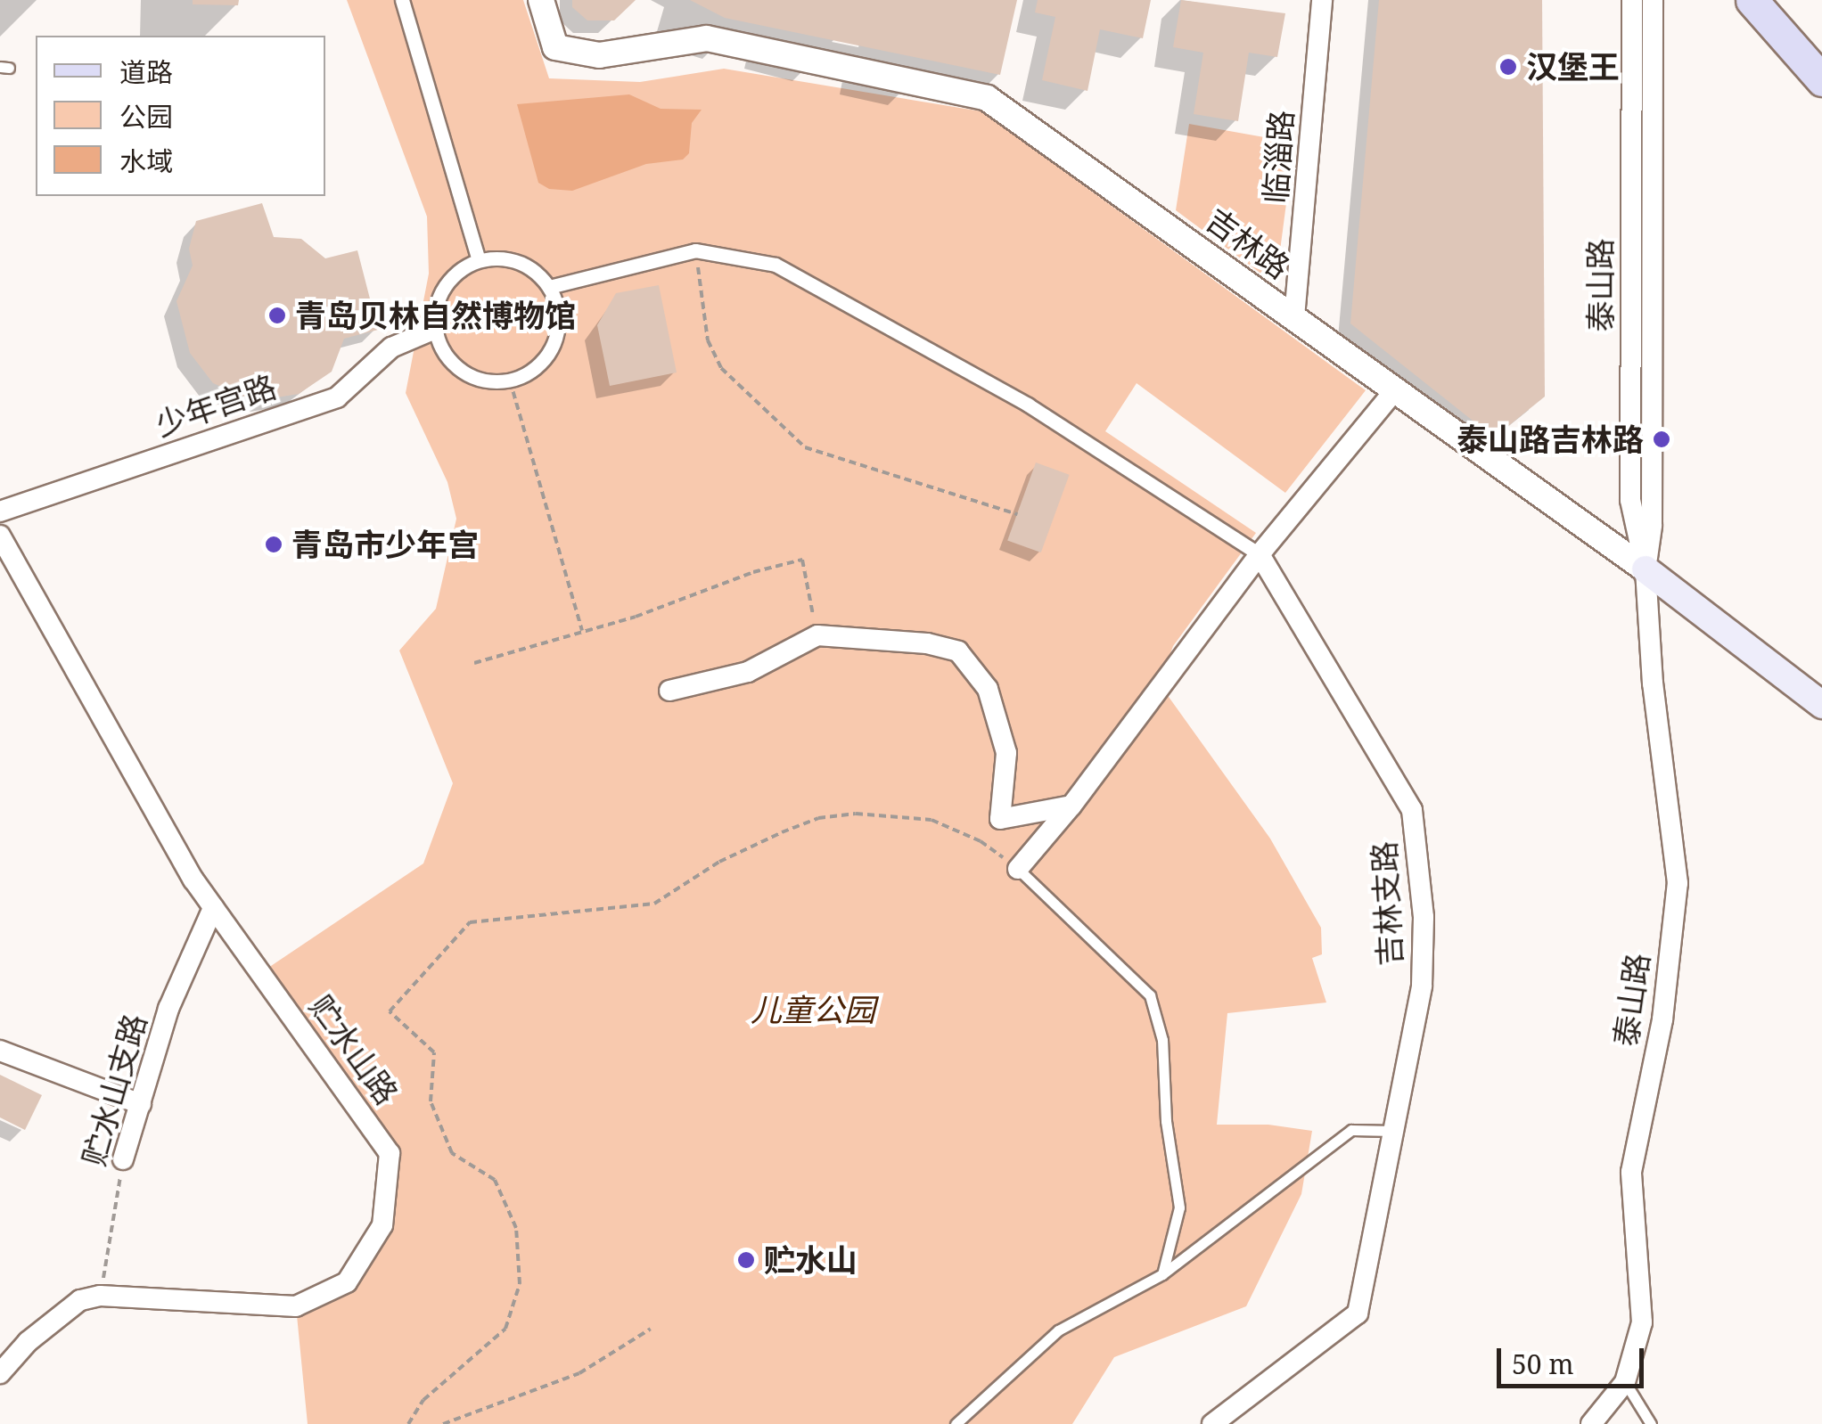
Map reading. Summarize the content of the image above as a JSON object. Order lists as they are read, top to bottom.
{
  "streets": {
    "main road": ["吉林路"],
    "street": [
      "临淄路",
      "泰山路",
      "少年宫路",
      "吉林支路",
      "贮水山路",
      "贮水山支路"
    ]
  },
  "crossings": [
    ["临淄路", "吉林路"],
    ["吉林路", "泰山路"],
    ["贮水山路", "贮水山支路"]
  ],
  "parks": ["儿童公园"],
  "places": [
    "汉堡王",
    "青岛贝林自然博物馆",
    "泰山路吉林路",
    "青岛市少年宫",
    "贮水山"
  ],
  "legend": ["道路", "公园", "水域"],
  "scale_bar": "50 m"
}
